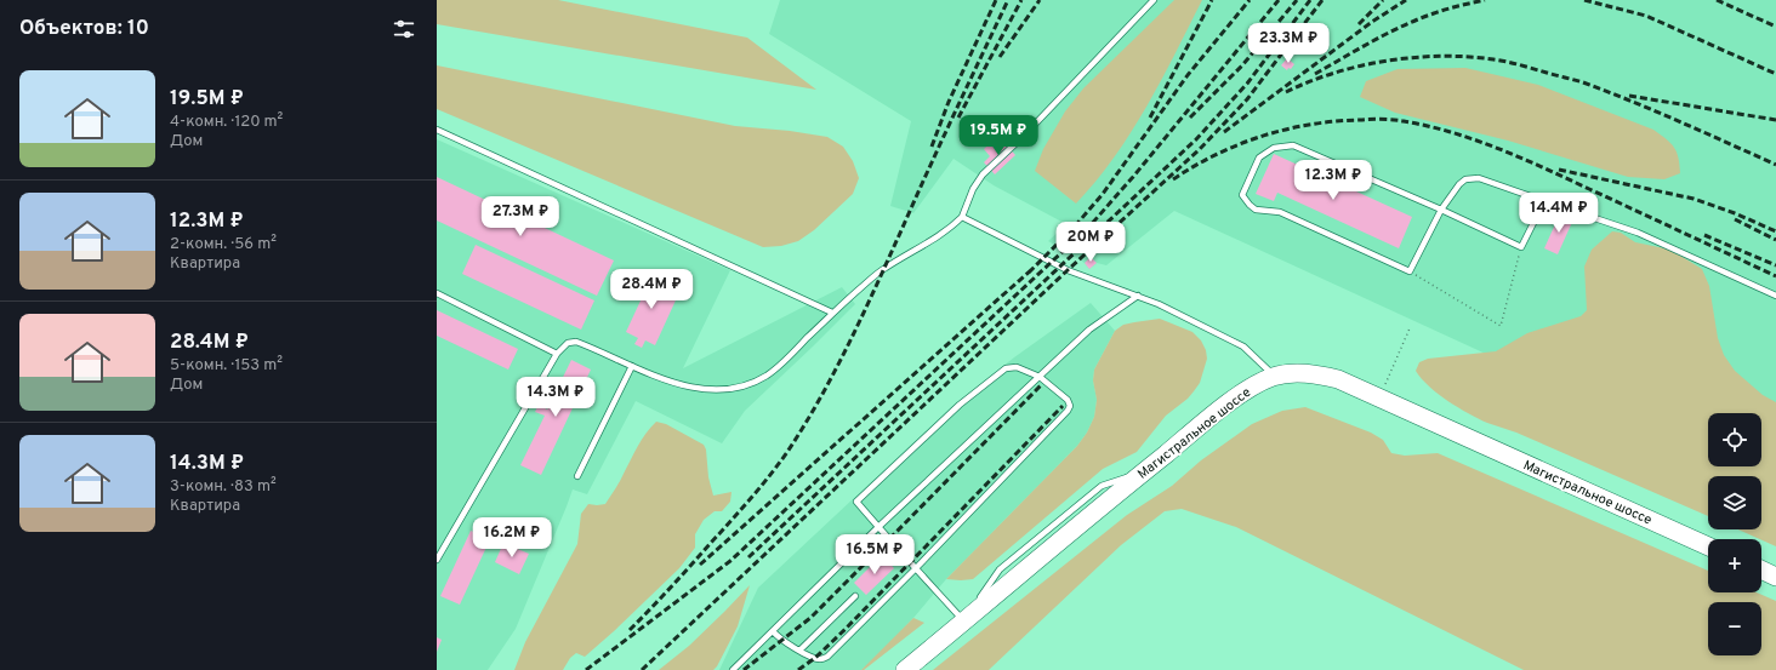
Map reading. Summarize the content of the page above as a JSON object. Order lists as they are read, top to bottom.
{
  "streets": {
    "main road": ["Магистральное шоссе"]
  },
  "page": {
    "heading": "Объектов: 10",
    "price": [
      "23.3M ₽",
      "19.5M ₽",
      "12.3M ₽",
      "14.4M ₽",
      "27.3M ₽",
      "20M ₽",
      "28.4M ₽",
      "14.3M ₽",
      "16.2M ₽",
      "16.5M ₽"
    ],
    "list": [
      {
        "name": "19.5M ₽",
        "note": "4-комн. · 120 m² · Дом"
      },
      {
        "name": "12.3M ₽",
        "note": "2-комн. · 56 m² · Квартира"
      },
      {
        "name": "28.4M ₽",
        "note": "5-комн. · 153 m² · Дом"
      },
      {
        "name": "14.3M ₽",
        "note": "3-комн. · 83 m² · Квартира"
      }
    ],
    "map_buttons": ["+", "−"]
  }
}
